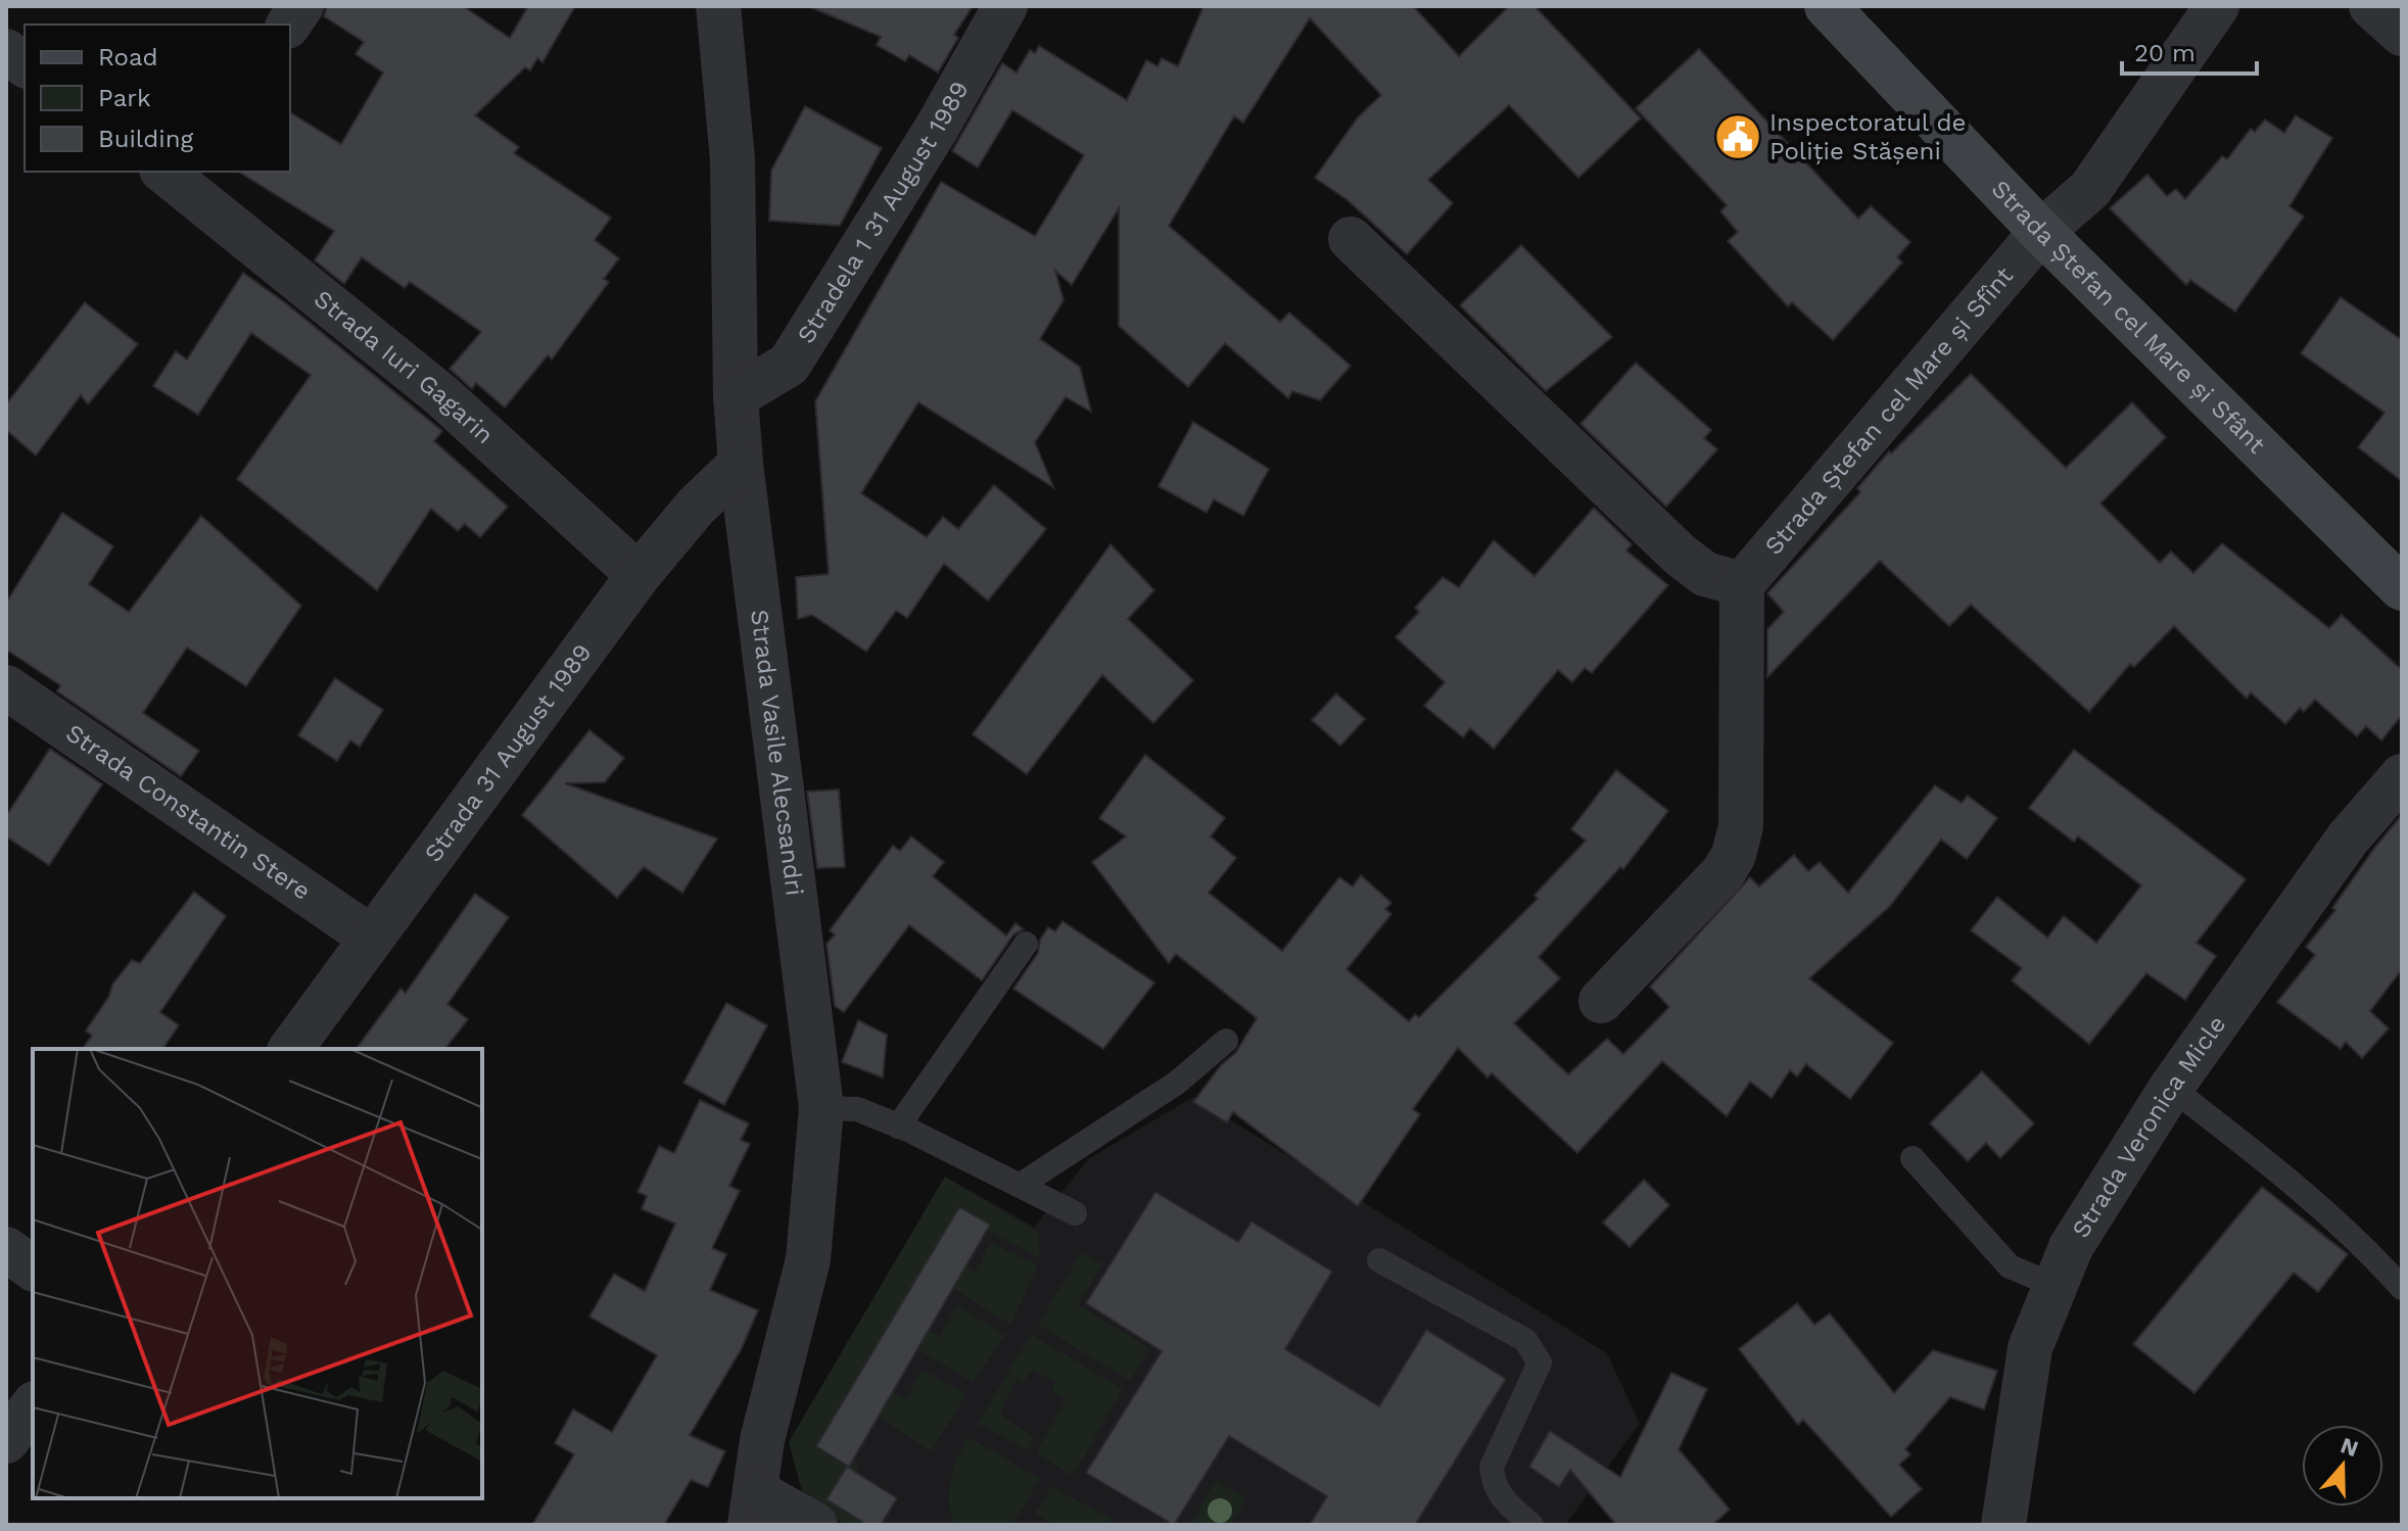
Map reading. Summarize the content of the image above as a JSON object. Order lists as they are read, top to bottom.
{
  "streets": {
    "street": [
      "Stradela 1 31 August 1989",
      "Strada Ștefan cel Mare și Sfânt",
      "Strada Iuri Gagarin",
      "Strada Ștefan cel Mare și Sfînt",
      "Strada 31 August 1989",
      "Strada Vasile Alecsandri",
      "Strada Constantin Stere",
      "Strada Veronica Micle"
    ]
  },
  "crossings": [
    ["Stradela 1 31 August 1989", "Strada Vasile Alecsandri"],
    ["Strada Ștefan cel Mare și Sfânt", "Strada Ștefan cel Mare și Sfînt"],
    ["Strada Iuri Gagarin", "Strada 31 August 1989"],
    ["Strada 31 August 1989", "Strada Vasile Alecsandri"],
    ["Strada 31 August 1989", "Strada Constantin Stere"]
  ],
  "places": {
    "public building": ["Inspectoratul de Poliție Stășeni"]
  },
  "legend": ["Road", "Park", "Building"],
  "scale_bar": "20 m",
  "north": "top"
}
